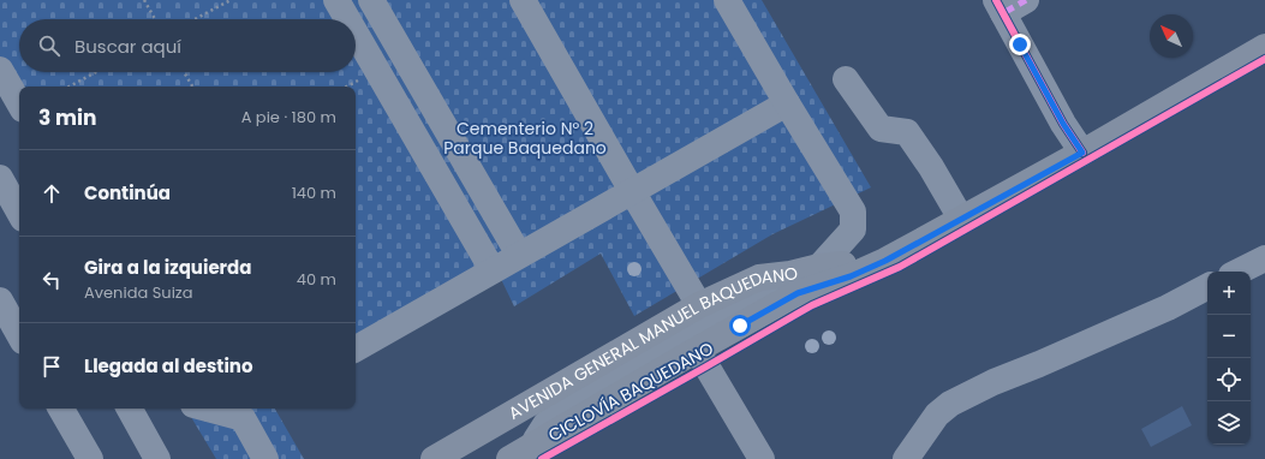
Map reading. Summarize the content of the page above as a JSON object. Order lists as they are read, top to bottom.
{
  "streets": {
    "main road": ["AVENIDA GENERAL MANUEL BAQUEDANO"],
    "cycle path": ["CICLOVÍA BAQUEDANO"]
  },
  "parks": ["Cementerio N° 2 Parque Baquedano"],
  "north": "top left",
  "page": {
    "search": "Buscar aquí",
    "heading": ["3 min", "A pie · 180 m"],
    "list": [
      ["Continúa", "140 m"],
      ["Gira a la izquierda", "Avenida Suiza", "40 m"],
      "Llegada al destino"
    ],
    "map_buttons": ["+", "−"]
  }
}
